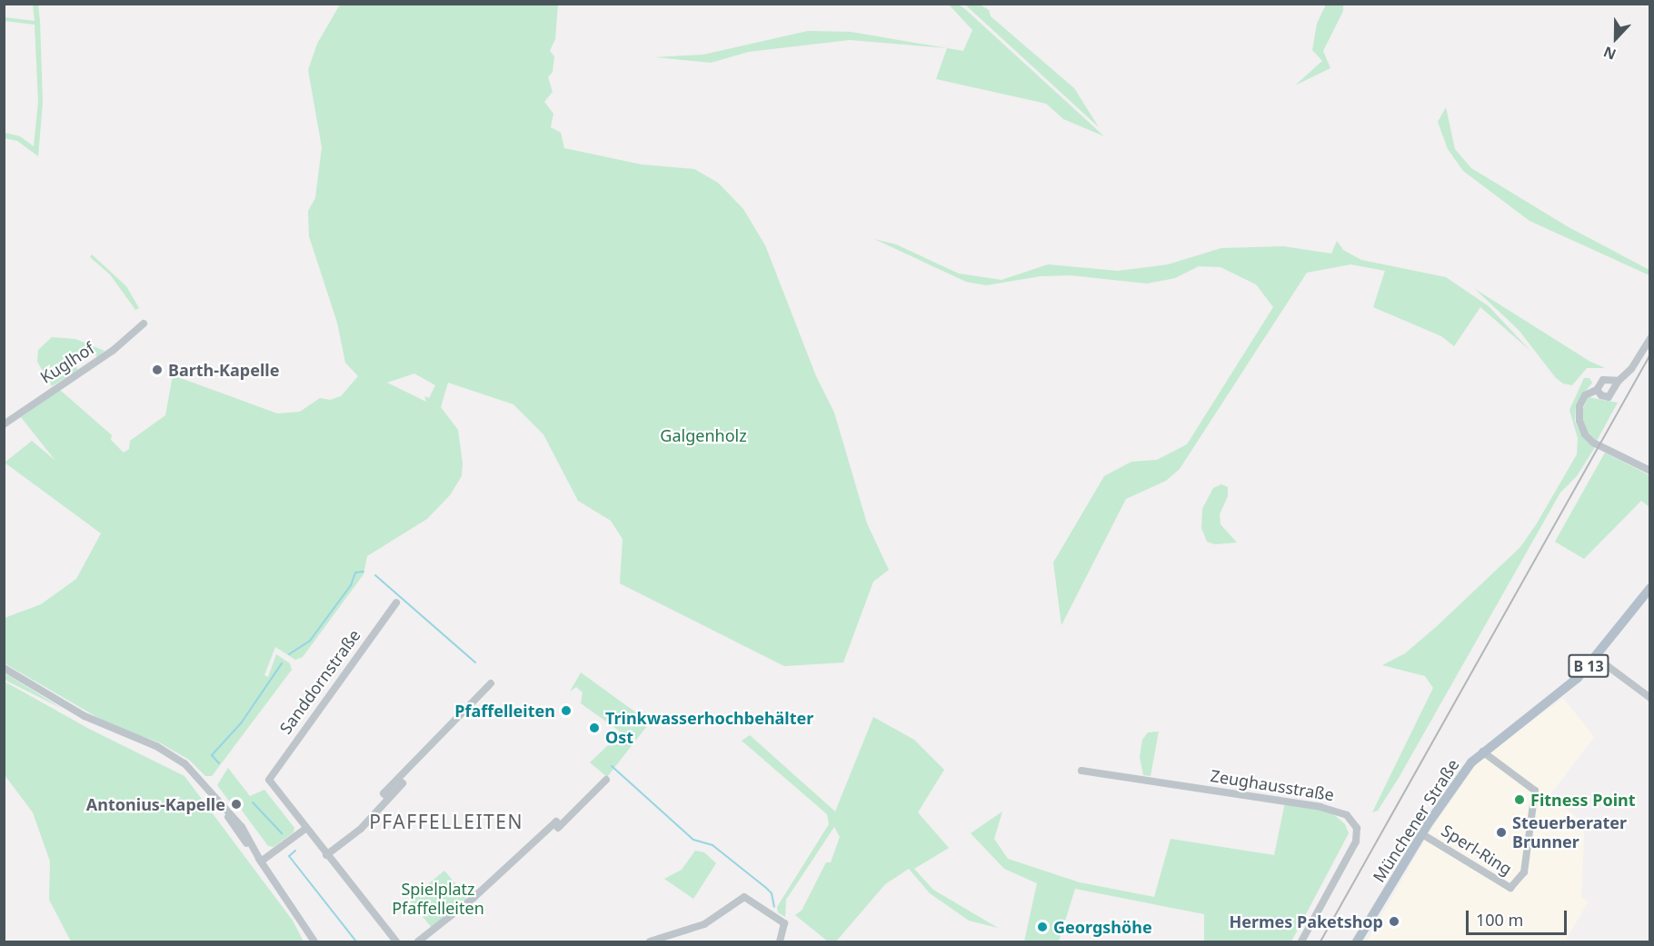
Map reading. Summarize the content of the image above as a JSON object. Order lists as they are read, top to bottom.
{
  "streets": {
    "main road": ["B 13", "Münchener Straße"],
    "street": [
      "Kuglhof",
      "Sanddornstraße",
      "Zeughausstraße",
      "Sperl-Ring"
    ]
  },
  "crossings": [
    ["Münchener Straße", "Sperl-Ring"]
  ],
  "districts": ["PFAFFELLEITEN"],
  "parks": ["Galgenholz", "Spielplatz Pfaffelleiten"],
  "places": [
    "Barth-Kapelle",
    "Pfaffelleiten",
    "Trinkwasserhochbehälter Ost",
    "Fitness Point",
    "Antonius-Kapelle",
    "Steuerberater Brunner",
    "Hermes Paketshop",
    "Georgshöhe"
  ],
  "scale_bar": "100 m",
  "north": "bottom"
}
